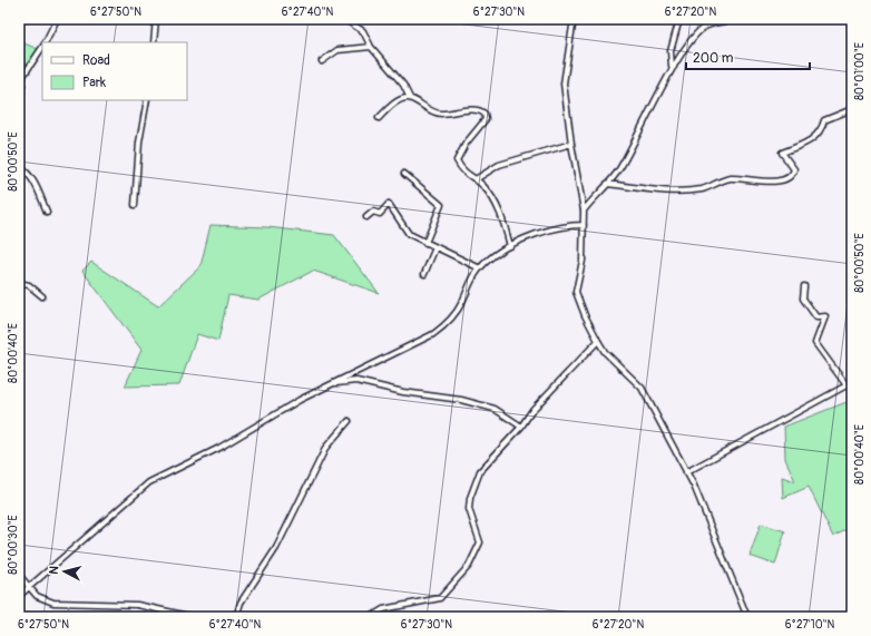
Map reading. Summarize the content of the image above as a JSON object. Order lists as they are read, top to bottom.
{
  "legend": ["Road", "Park"],
  "scale_bar": "200 m",
  "north": "left",
  "coordinates": [
    "6°27'50\"N",
    "6°27'40\"N",
    "6°27'30\"N",
    "6°27'20\"N",
    "80°01'00\"E",
    "80°00'50\"E",
    "80°00'40\"E",
    "80°00'30\"E",
    "6°27'10\"N"
  ]
}
